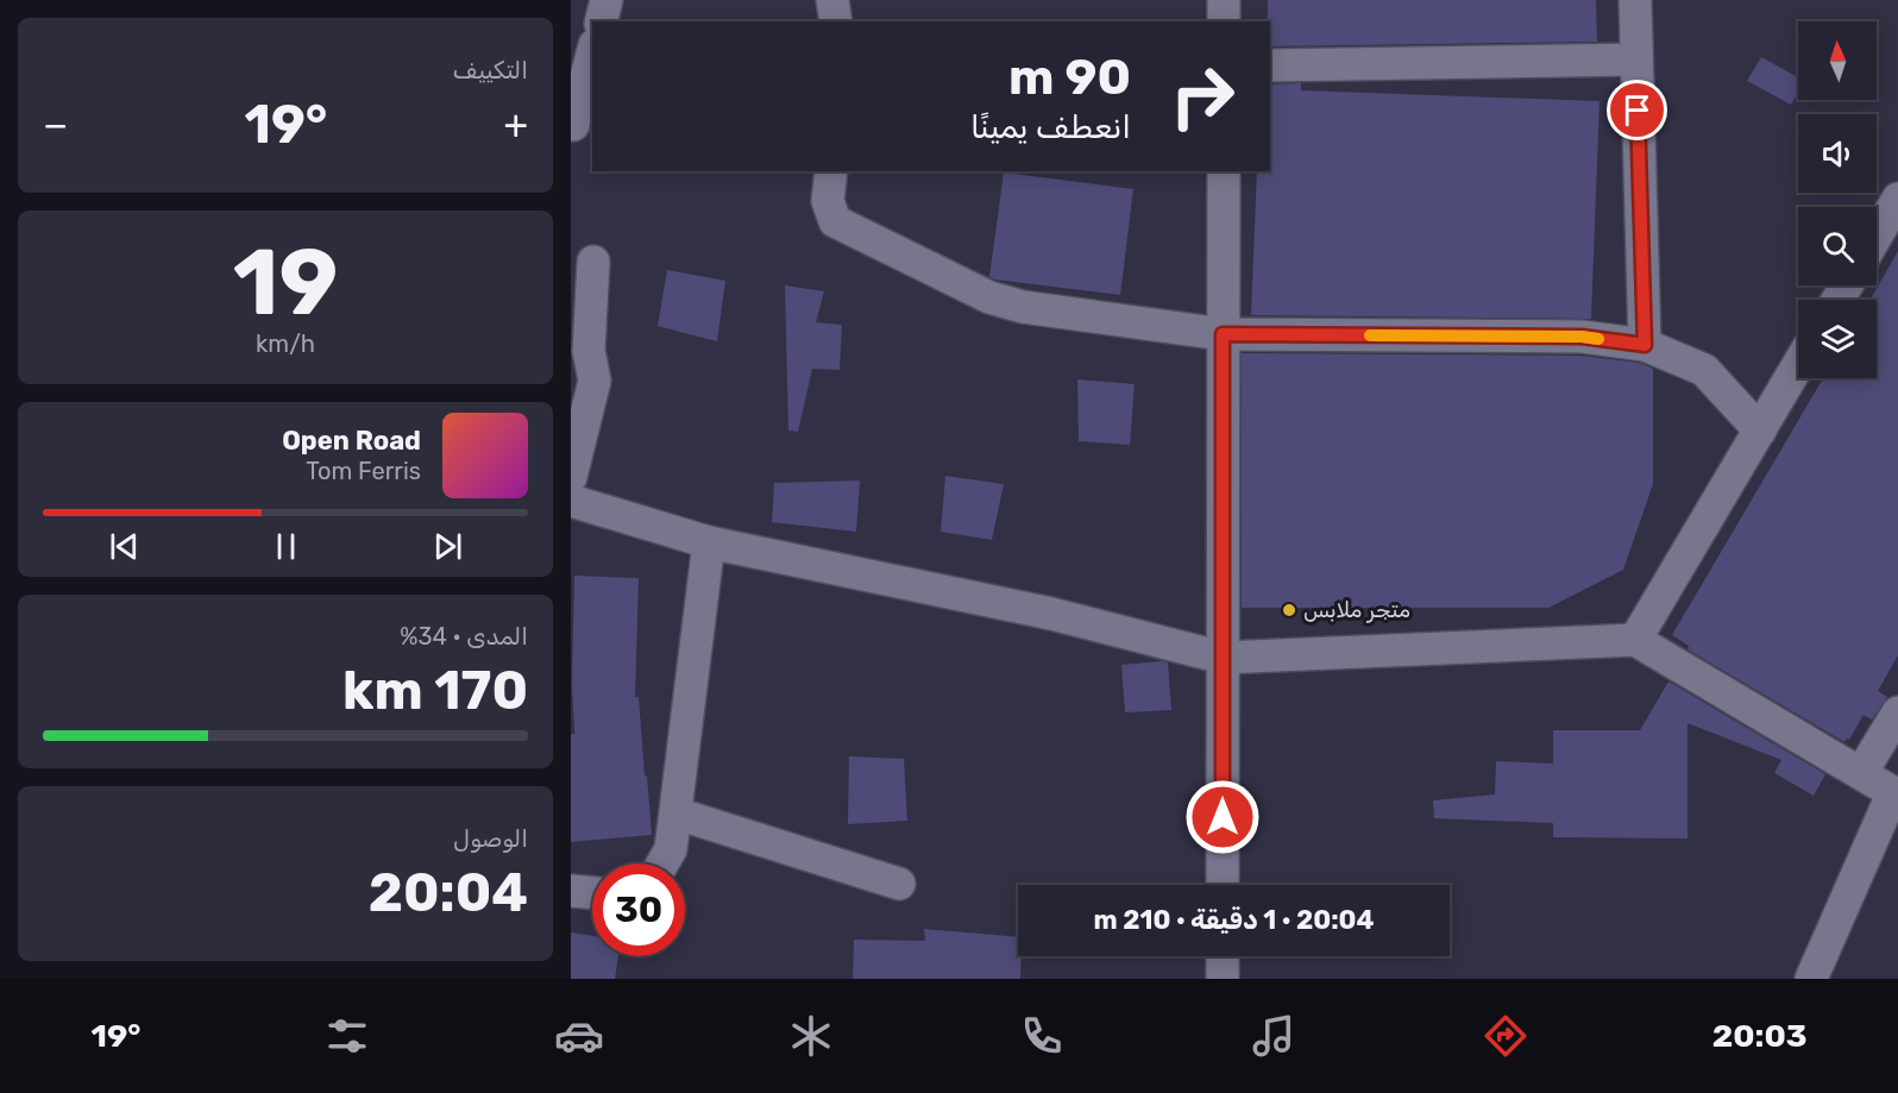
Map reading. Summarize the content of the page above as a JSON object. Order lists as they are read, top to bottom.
{
  "places": ["متجر ملابس"],
  "north": "top",
  "page": {
    "tile": [
      "التكييف",
      ["19", "km/h"],
      ["المدى · 34%", "170 km"],
      ["الوصول", "20:04"]
    ],
    "turn": ["90 m", "انعطف يمينًا"],
    "heat": ["−", "19°", "+"],
    "song": ["Open Road", "Tom Ferris"],
    "limit": "30",
    "trip": "20:04 · 1 دقيقة · 210 m",
    "tabs": ["20:03", "19°"]
  }
}
